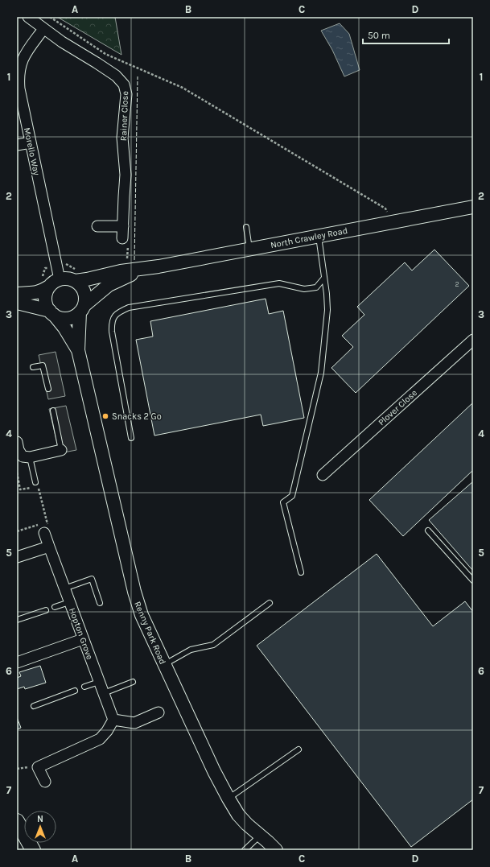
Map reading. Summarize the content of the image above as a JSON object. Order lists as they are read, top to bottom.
{
  "streets": {
    "street": [
      "Rainer Close",
      "Morello Way",
      "North Crawley Road",
      "Plover Close",
      "Renny Park Road",
      "Hopton Grove"
    ]
  },
  "crossings": [
    ["Rainer Close", "Morello Way"],
    ["Morello Way", "North Crawley Road"],
    ["Morello Way", "Renny Park Road"],
    ["North Crawley Road", "Renny Park Road"]
  ],
  "places": ["Snacks 2 Go"],
  "house_numbers": ["2"],
  "scale_bar": "50 m",
  "north": "top",
  "grid": {
    "columns": [
      "A",
      "B",
      "C",
      "D"
    ],
    "rows": [
      "1",
      "2",
      "3",
      "4",
      "5",
      "6",
      "7"
    ]
  }
}
